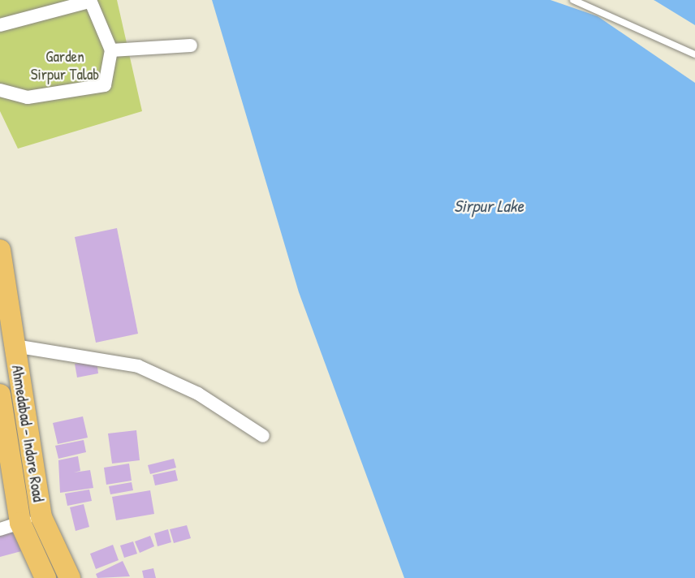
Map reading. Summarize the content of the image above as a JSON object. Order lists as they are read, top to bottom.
{
  "streets": {
    "highway": ["Ahmedabad - Indore Road"]
  },
  "water": ["Sirpur Lake"],
  "parks": ["Garden Sirpur Talab"]
}
